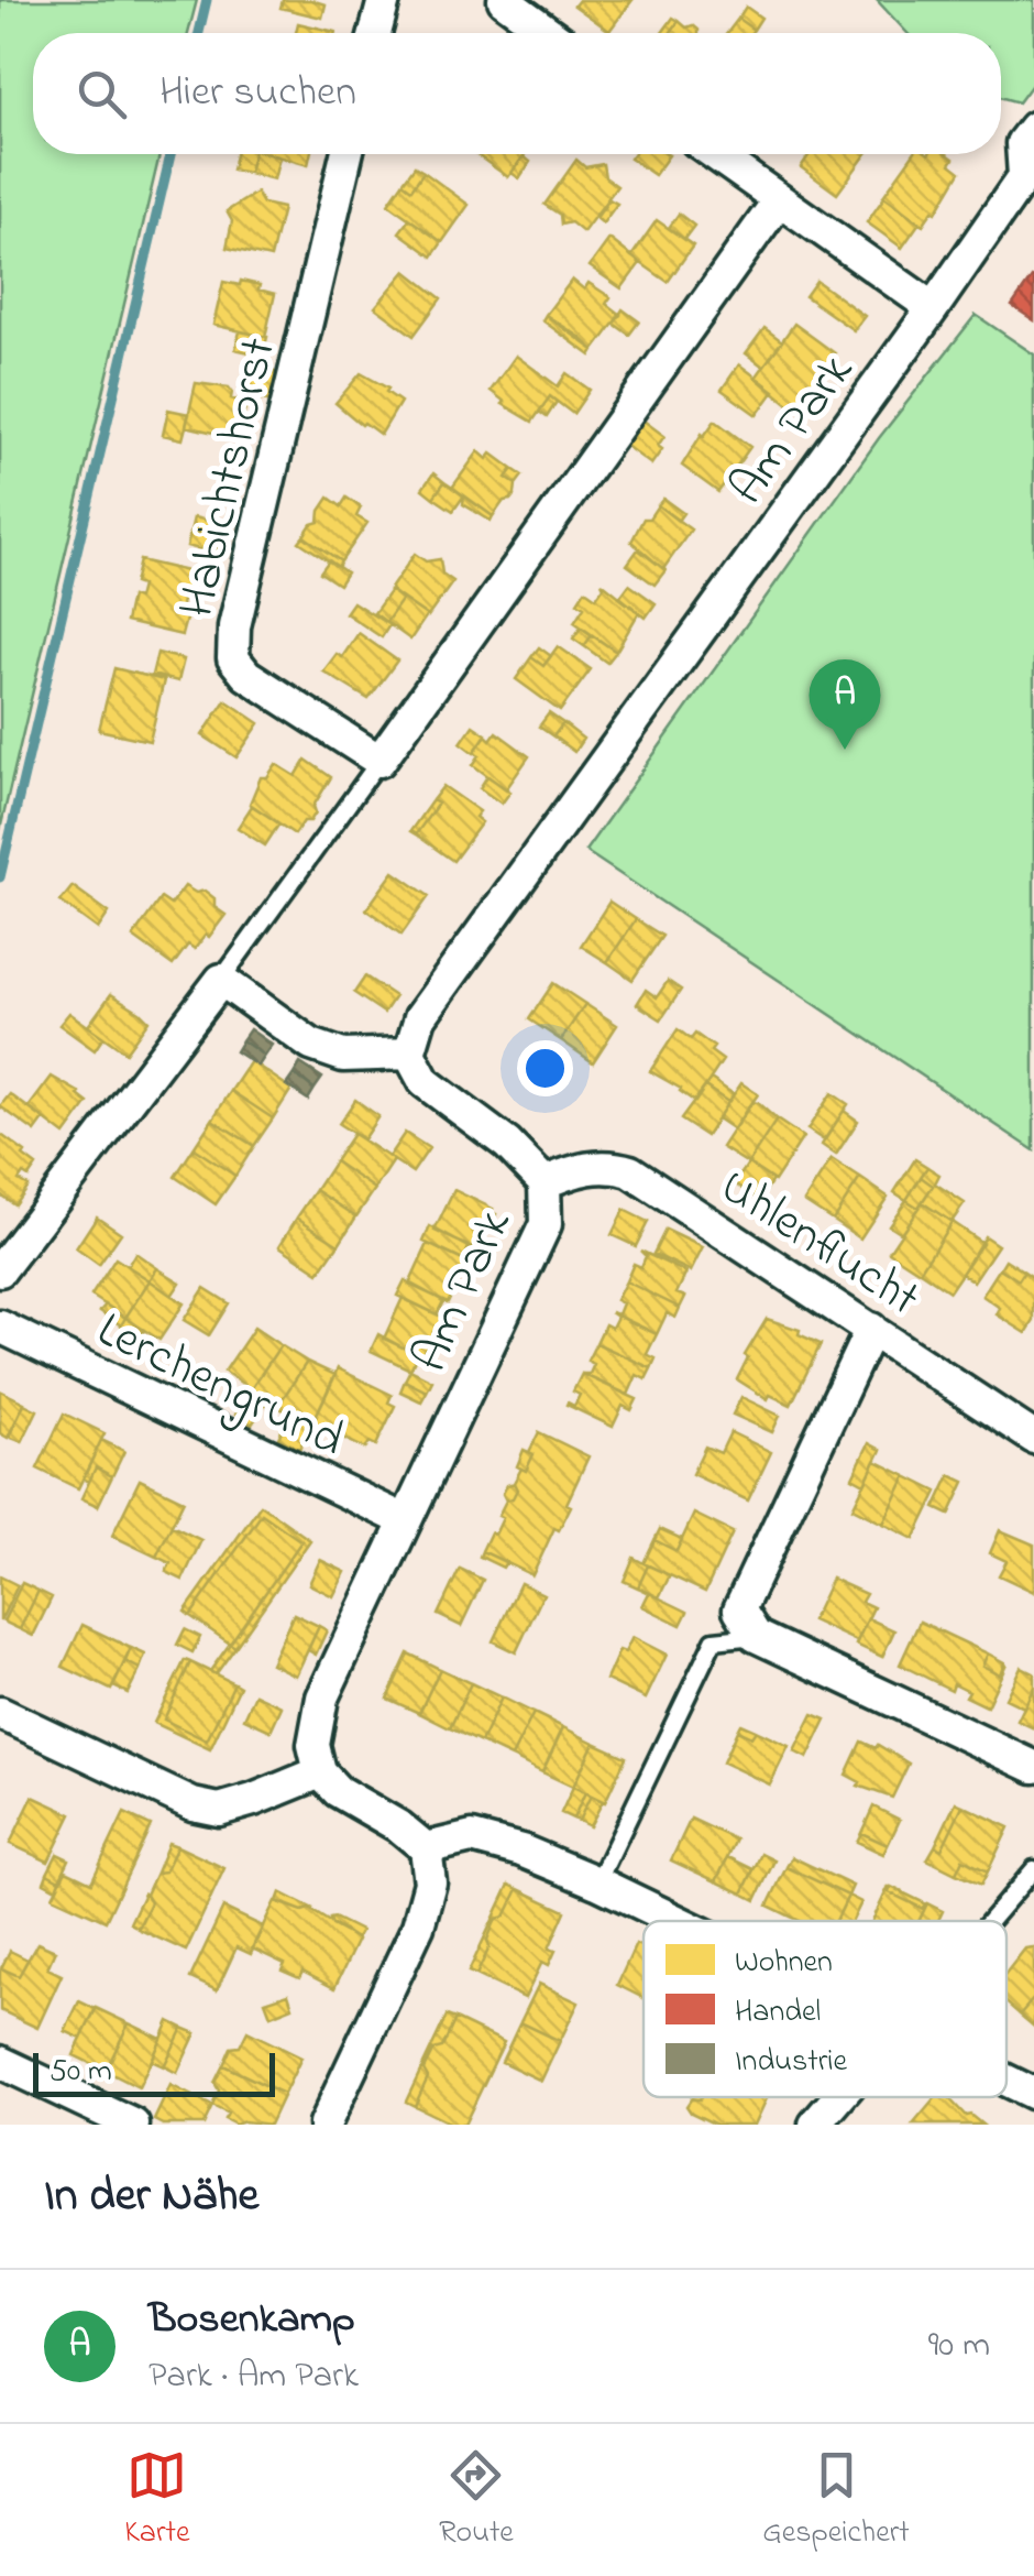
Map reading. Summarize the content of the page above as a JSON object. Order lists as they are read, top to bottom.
{
  "streets": {
    "street": [
      "Am Park",
      "Habichtshorst",
      "Uhlenflucht",
      "Lerchengrund"
    ]
  },
  "crossings": [
    ["Am Park", "Uhlenflucht"],
    ["Am Park", "Lerchengrund"]
  ],
  "legend": ["Wohnen", "Handel", "Industrie"],
  "scale_bar": "50 m",
  "page": {
    "search": "Hier suchen",
    "pins": "A",
    "scale": "50 m",
    "heading": "In der Nähe",
    "list": [
      {
        "mark": "A",
        "name": "Bosenkamp",
        "note": "Park · Am Park",
        "value": "90 m"
      }
    ],
    "nav": ["Karte", "Route", "Gespeichert"]
  }
}
